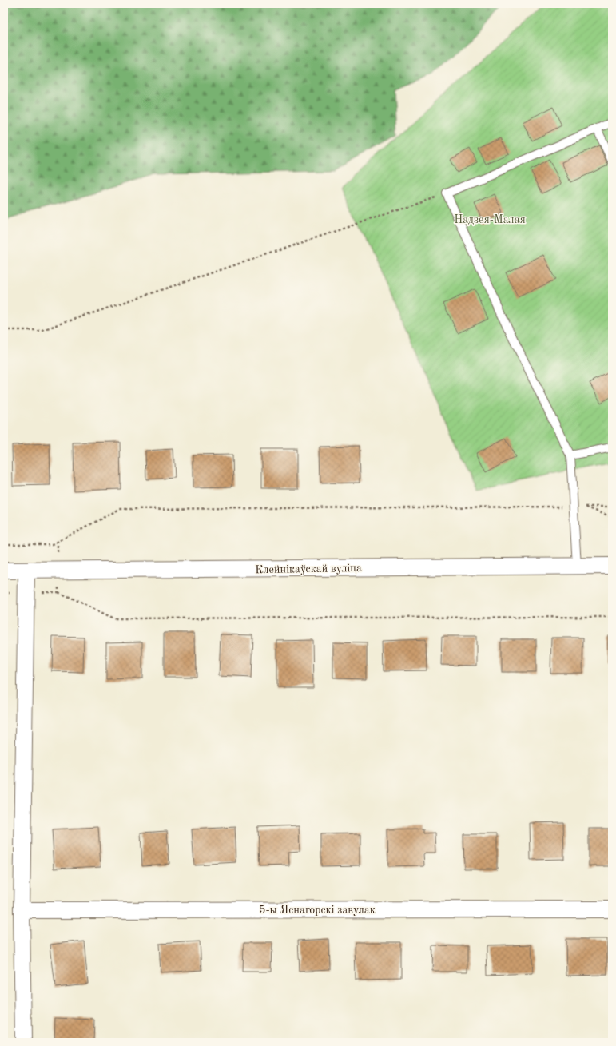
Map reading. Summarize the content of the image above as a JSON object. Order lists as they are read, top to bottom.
{
  "streets": {
    "street": ["Клейнікаўскай вуліца", "5-ы Яснагорскі завулак"]
  },
  "parks": ["Надзея-Малая"]
}
